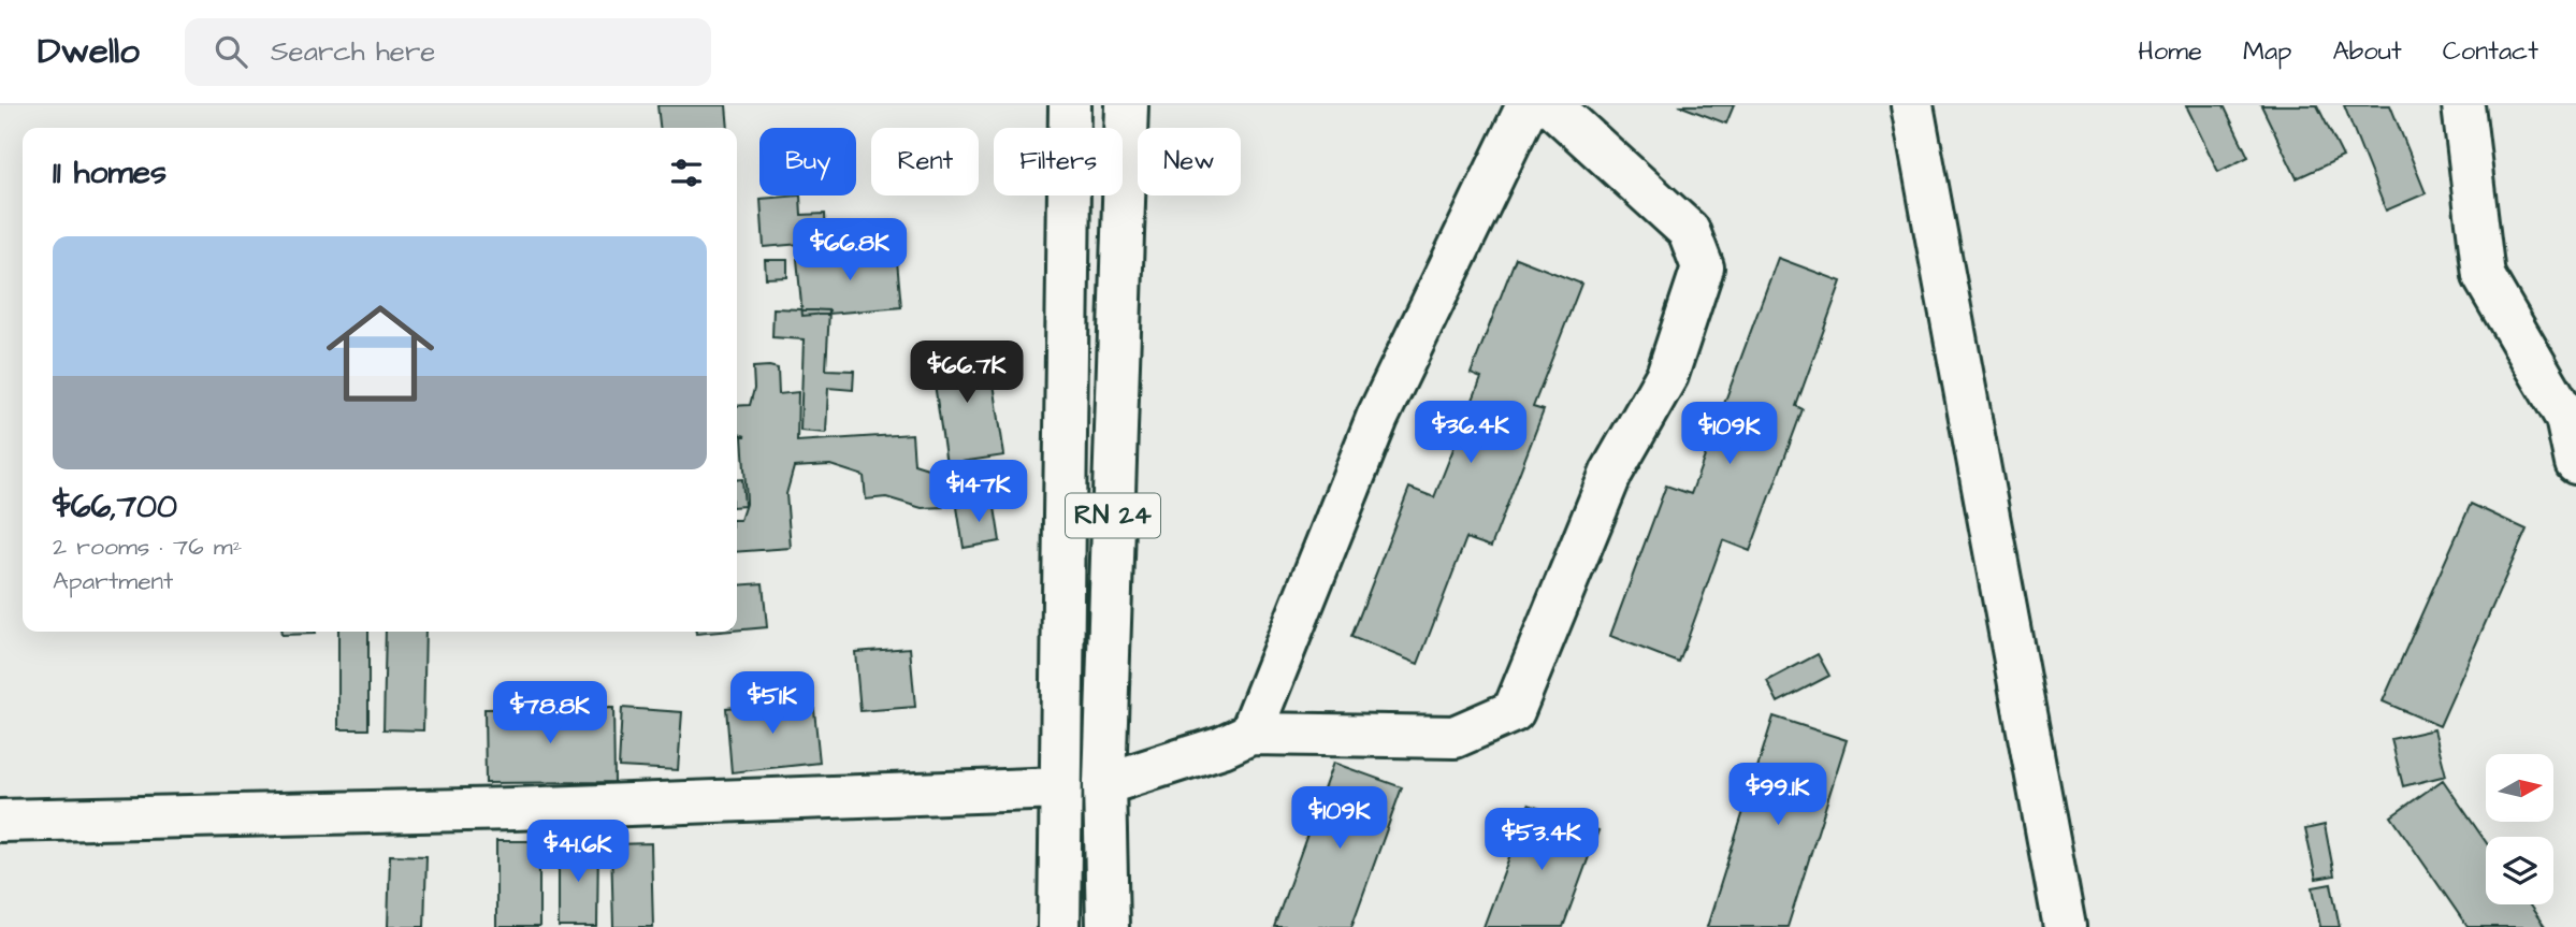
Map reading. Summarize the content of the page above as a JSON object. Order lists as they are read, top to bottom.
{
  "streets": {
    "main road": ["RN 24"]
  },
  "north": "right",
  "page": {
    "header": "Dwello",
    "search": "Search here",
    "nav": [
      "Home",
      "Map",
      "About",
      "Contact"
    ],
    "chip": [
      "Buy",
      "Rent",
      "Filters",
      "New"
    ],
    "heading": "11 homes",
    "price": [
      "$66.8K",
      "$66.7K",
      "$36.4K",
      "$109K",
      "$147K",
      "$51K",
      "$78.8K",
      "$99.1K",
      "$109K",
      "$53.4K",
      "$41.6K"
    ],
    "list": [
      {
        "name": "$66,700",
        "note": "2 rooms · 76 m² · Apartment"
      }
    ]
  }
}
